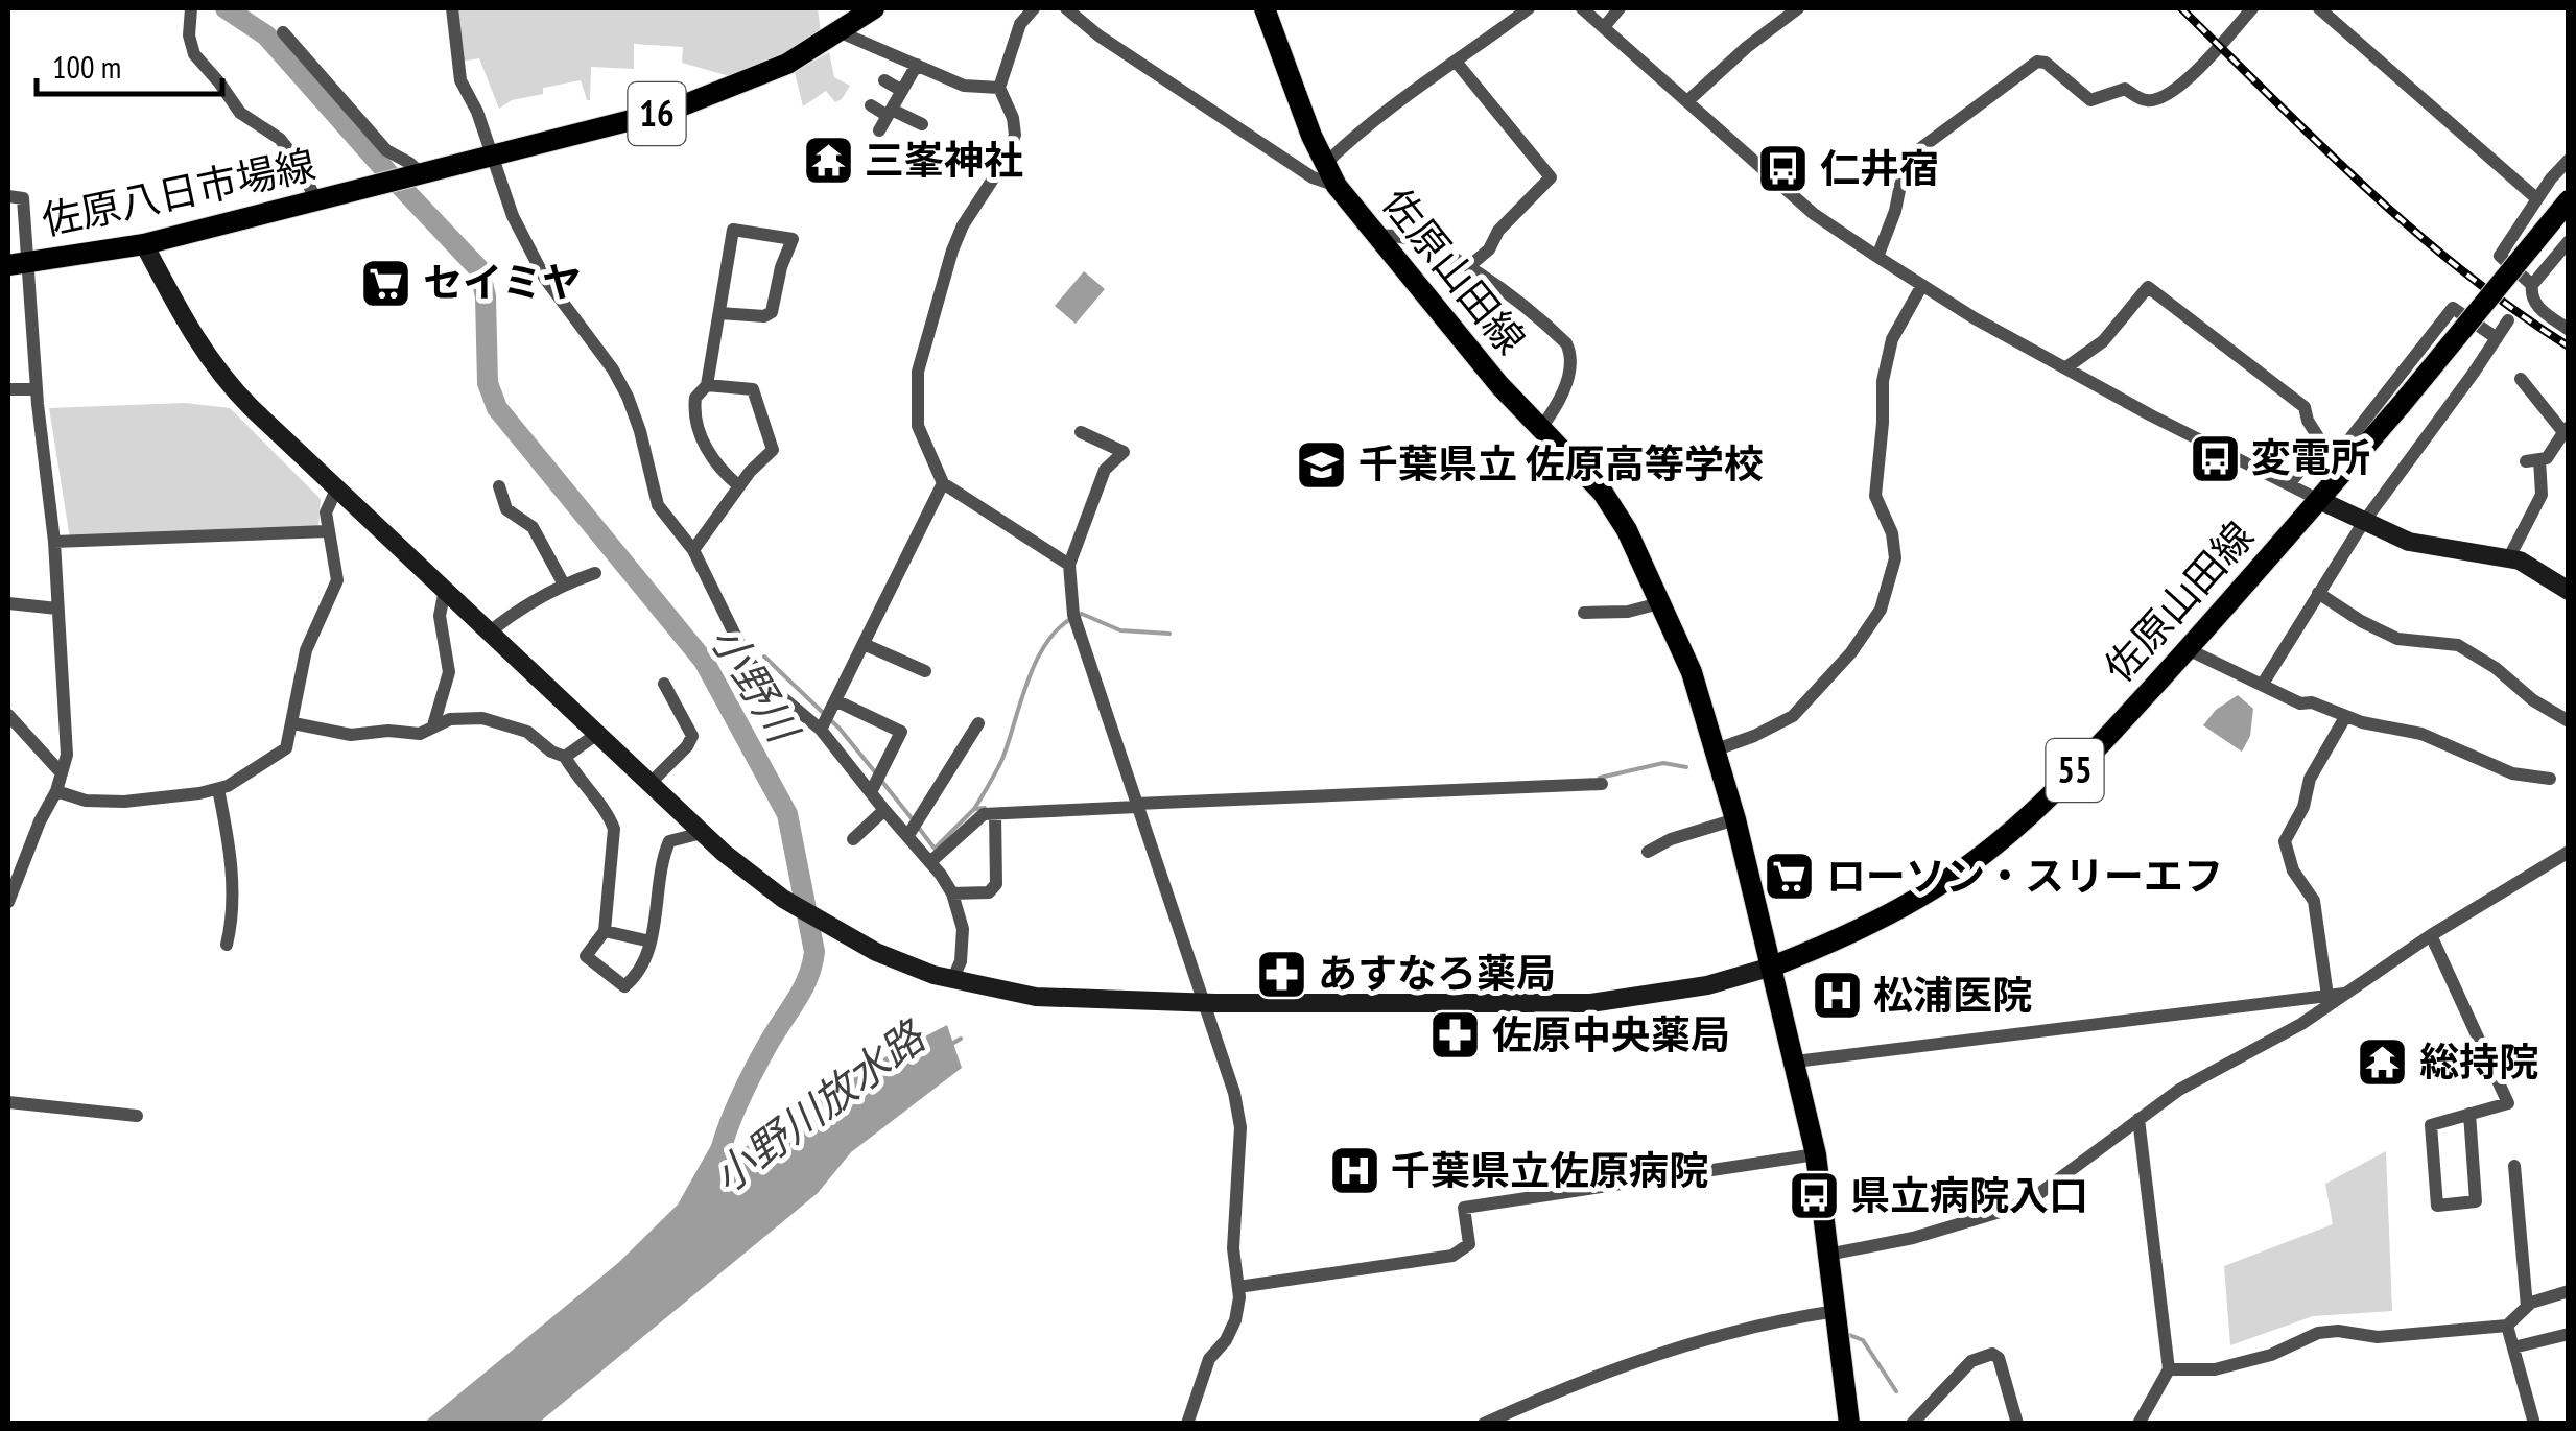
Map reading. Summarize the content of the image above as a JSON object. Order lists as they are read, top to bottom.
{
  "streets": {
    "main road": [
      "16",
      "佐原八日市場線",
      "佐原山田線",
      "55"
    ]
  },
  "crossings": [
    ["16", "佐原八日市場線"]
  ],
  "water": ["小野川", "小野川放水路"],
  "places": {
    "temple": ["三峯神社", "総持院"],
    "bus stop": ["仁井宿", "変電所", "県立病院入口"],
    "supermarket": ["セイミヤ", "ローソン・スリーエフ"],
    "school or university": ["千葉県立 佐原高等学校"],
    "pharmacy": ["あすなろ薬局", "佐原中央薬局"],
    "hospital": ["松浦医院", "千葉県立佐原病院"]
  },
  "scale_bar": "100 m"
}
